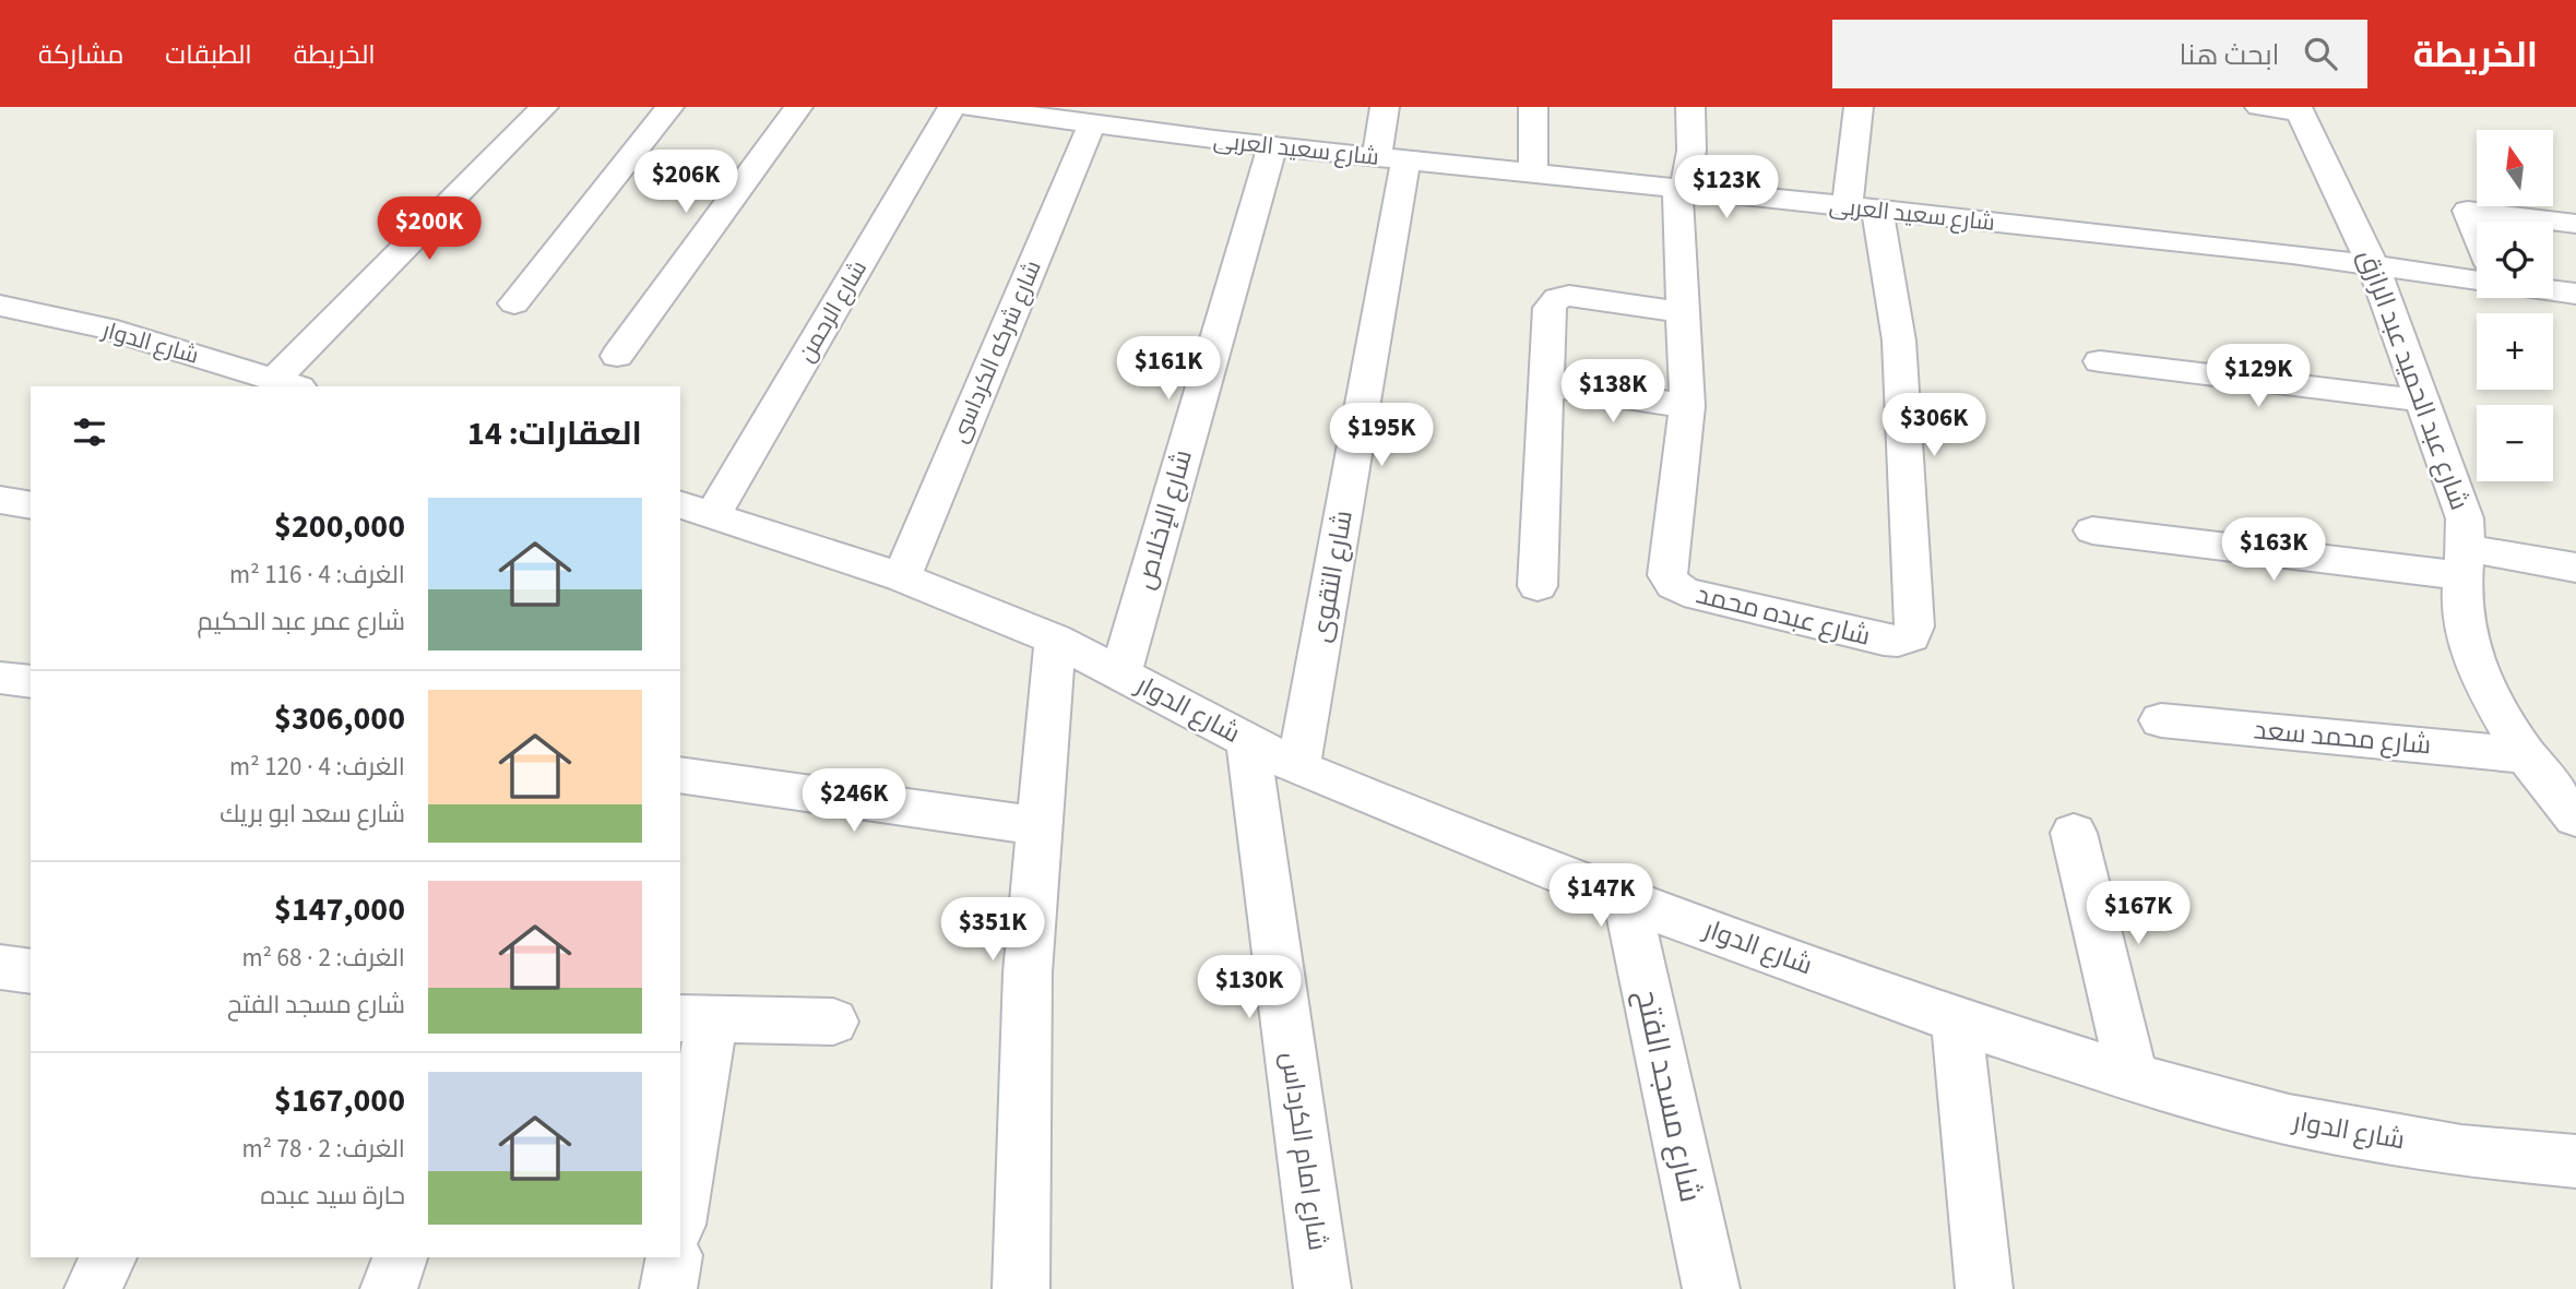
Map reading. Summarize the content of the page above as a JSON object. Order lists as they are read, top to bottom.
{
  "streets": {
    "street": [
      "شارع سعيد العربى",
      "شارع الرحمن",
      "شارع الدوار",
      "شارع شركه الكرداسى",
      "شارع عبد الحميد عبد الرازق",
      "شارع الإخلاص",
      "شارع التقوى",
      "شارع عبده محمد",
      "شارع محمد سعد",
      "شارع مسجد الفتح",
      "شارع امام الكرداس"
    ]
  },
  "crossings": [
    ["شارع سعيد العربى", "شارع شركه الكرداسى"],
    ["شارع سعيد العربى", "شارع عبد الحميد عبد الرازق"],
    ["شارع سعيد العربى", "شارع الإخلاص"],
    ["شارع سعيد العربى", "شارع التقوى"],
    ["شارع سعيد العربى", "شارع عبده محمد"],
    ["شارع الرحمن", "شارع الدوار"],
    ["شارع الدوار", "شارع شركه الكرداسى"],
    ["شارع الدوار", "شارع الإخلاص"],
    ["شارع الدوار", "شارع التقوى"],
    ["شارع الدوار", "شارع مسجد الفتح"],
    ["شارع الدوار", "شارع امام الكرداس"],
    ["شارع عبد الحميد عبد الرازق", "شارع محمد سعد"]
  ],
  "north": "top",
  "page": {
    "header": "الخريطة",
    "search": "ابحث هنا",
    "nav": ["الخريطة", "الطبقات", "مشاركة"],
    "map_buttons": ["+", "−"],
    "price": [
      "$206K",
      "$123K",
      "$200K",
      "$161K",
      "$129K",
      "$138K",
      "$306K",
      "$195K",
      "$163K",
      "$246K",
      "$147K",
      "$167K",
      "$351K",
      "$130K"
    ],
    "heading": "العقارات: 14",
    "list": [
      {
        "name": "$200,000",
        "note": "الغرف: 4 · 116 m² · شارع عمر عبد الحكيم"
      },
      {
        "name": "$306,000",
        "note": "الغرف: 4 · 120 m² · شارع سعد ابو بريك"
      },
      {
        "name": "$147,000",
        "note": "الغرف: 2 · 68 m² · شارع مسجد الفتح"
      },
      {
        "name": "$167,000",
        "note": "الغرف: 2 · 78 m² · حارة سيد عبده"
      }
    ]
  }
}
